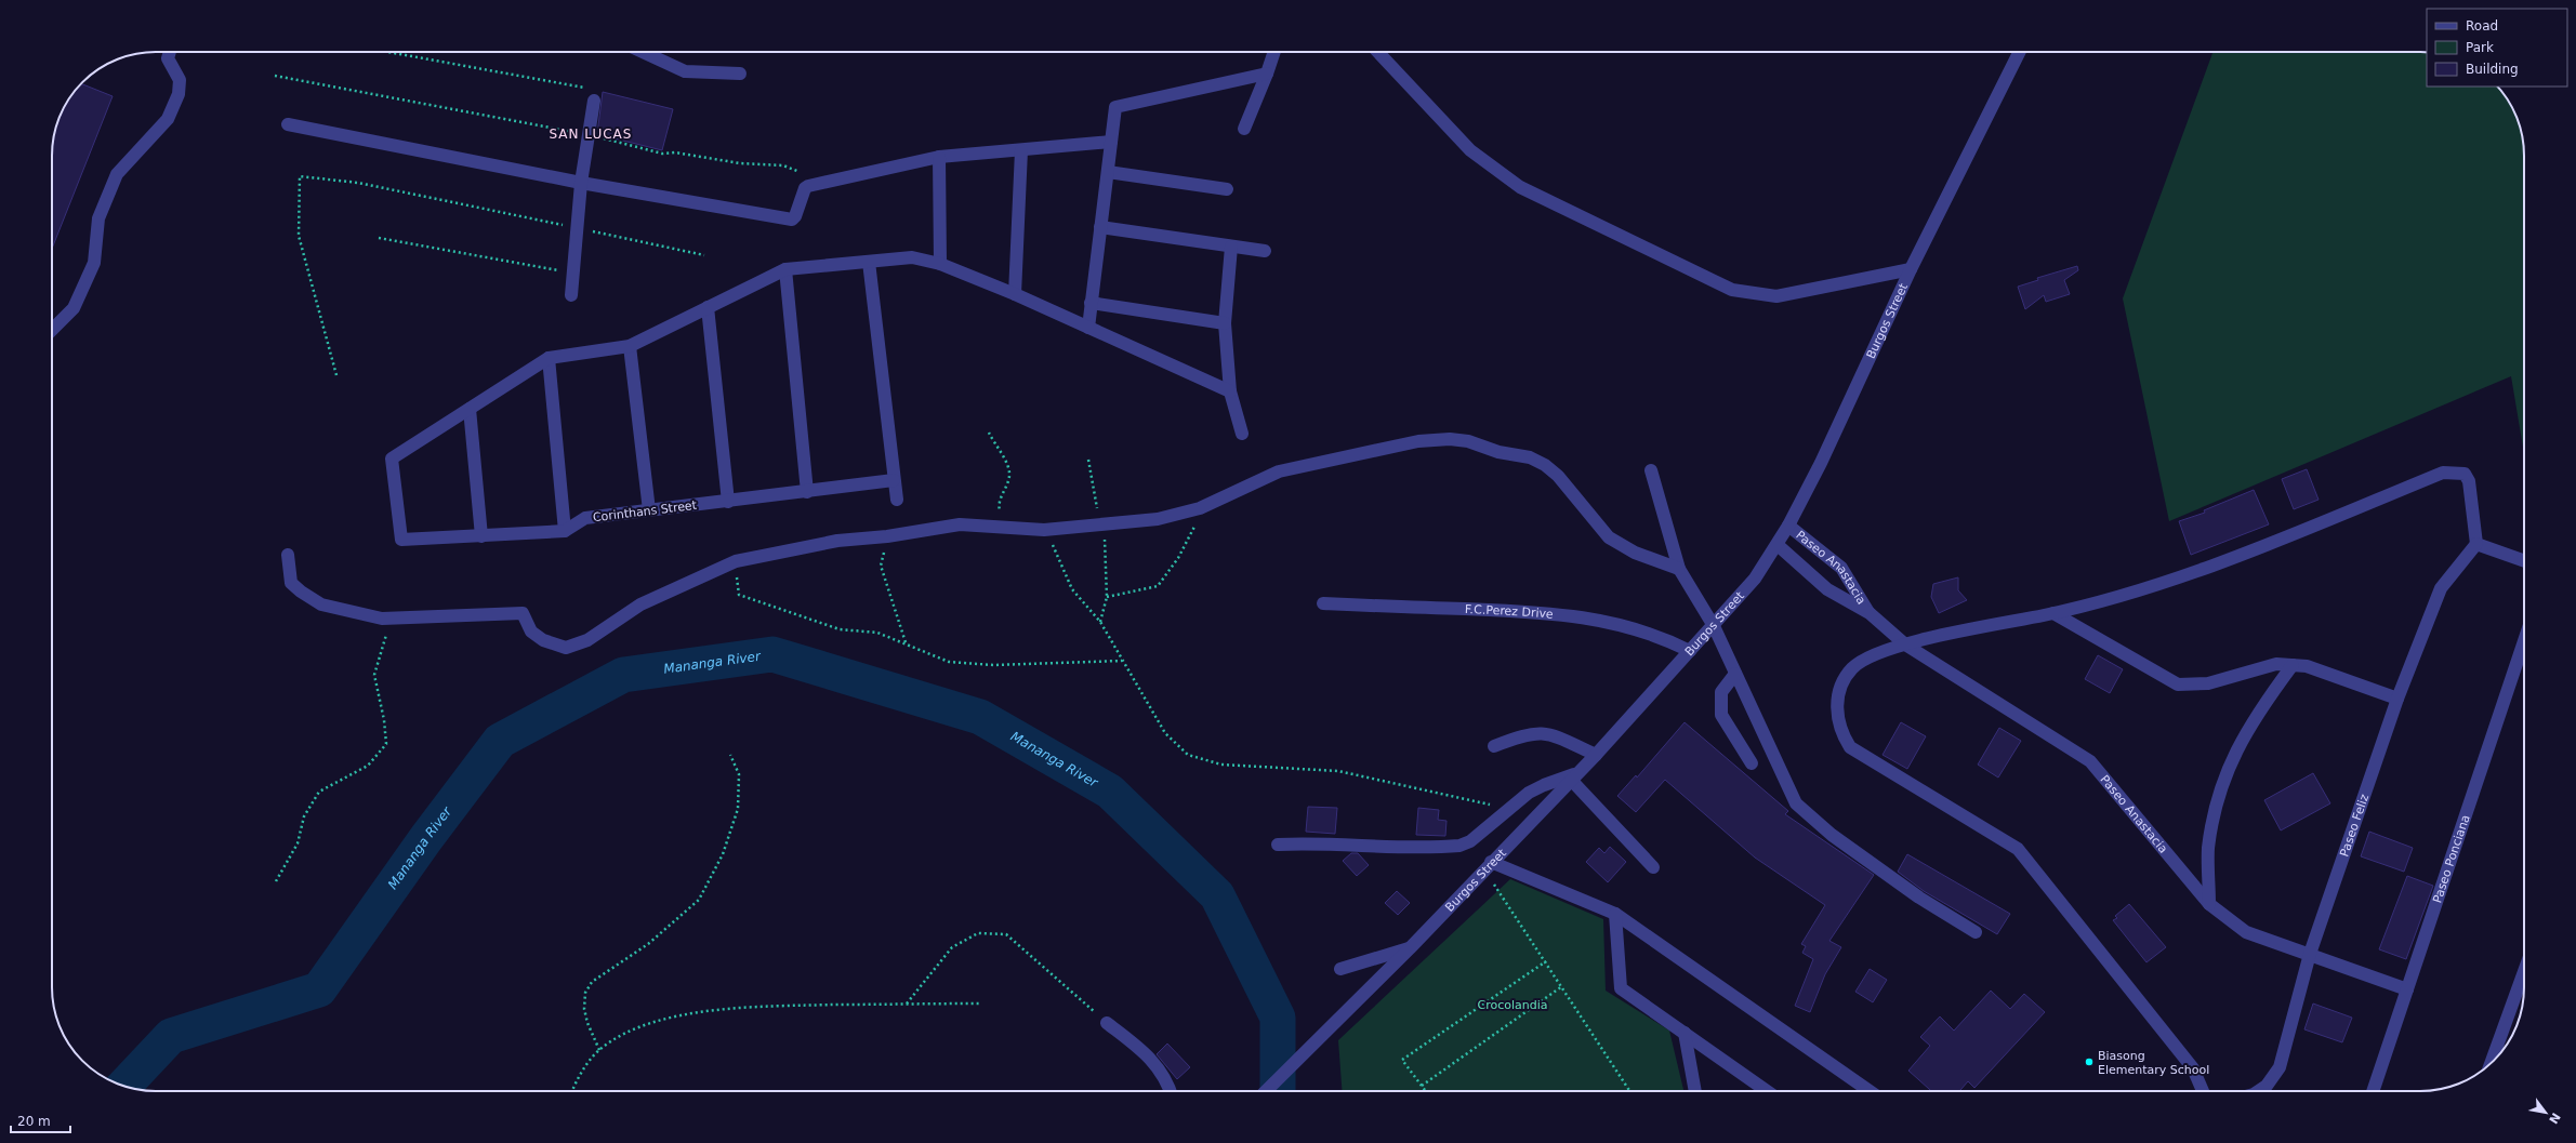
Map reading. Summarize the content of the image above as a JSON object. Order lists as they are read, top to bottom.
{
  "streets": {
    "street": [
      "Burgos Street",
      "Corinthans Street",
      "Paseo Anastacia",
      "F.C.Perez Drive",
      "Paseo Feliz",
      "Paseo Ponciana"
    ]
  },
  "crossings": [
    ["Burgos Street", "Paseo Anastacia"],
    ["Burgos Street", "F.C.Perez Drive"],
    ["Paseo Anastacia", "Paseo Feliz"],
    ["Paseo Anastacia", "Paseo Ponciana"]
  ],
  "districts": ["SAN LUCAS"],
  "water": ["Mananga River"],
  "parks": ["Crocolandia"],
  "places": ["Biasong Elementary School"],
  "legend": ["Road", "Park", "Building"],
  "scale_bar": "20 m",
  "north": "bottom right"
}
